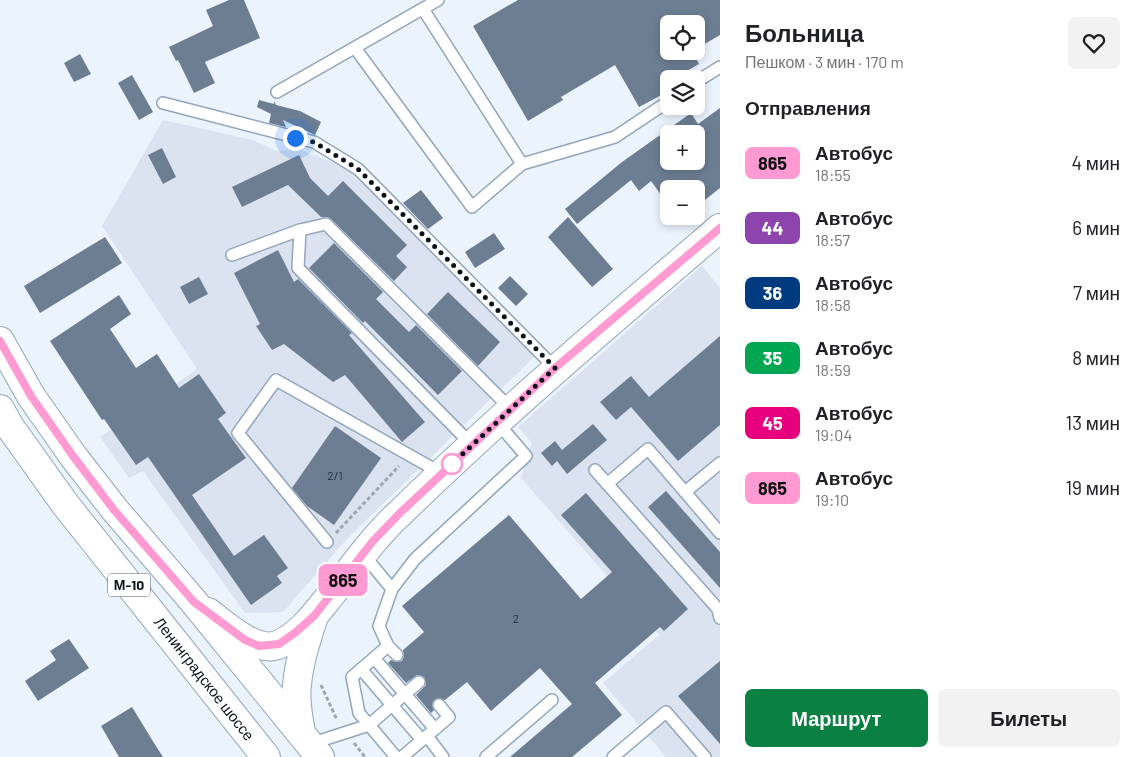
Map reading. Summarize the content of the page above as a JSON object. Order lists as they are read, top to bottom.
{
  "streets": {
    "main road": ["М-10", "Ленинградское шоссе"]
  },
  "lines": ["bus line 865"],
  "house_numbers": ["2/1", "2"],
  "page": {
    "on_map": "865",
    "heading": [
      ["Больница", "Пешком · 3 мин · 170 m"],
      "Отправления"
    ],
    "map_buttons": ["+", "−"],
    "list": [
      {
        "mark": "865",
        "name": "Автобус",
        "note": "18:55",
        "value": "4 мин"
      },
      {
        "mark": "44",
        "name": "Автобус",
        "note": "18:57",
        "value": "6 мин"
      },
      {
        "mark": "36",
        "name": "Автобус",
        "note": "18:58",
        "value": "7 мин"
      },
      {
        "mark": "35",
        "name": "Автобус",
        "note": "18:59",
        "value": "8 мин"
      },
      {
        "mark": "45",
        "name": "Автобус",
        "note": "19:04",
        "value": "13 мин"
      },
      {
        "mark": "865",
        "name": "Автобус",
        "note": "19:10",
        "value": "19 мин"
      }
    ],
    "buttons": ["Маршрут", "Билеты"]
  }
}
